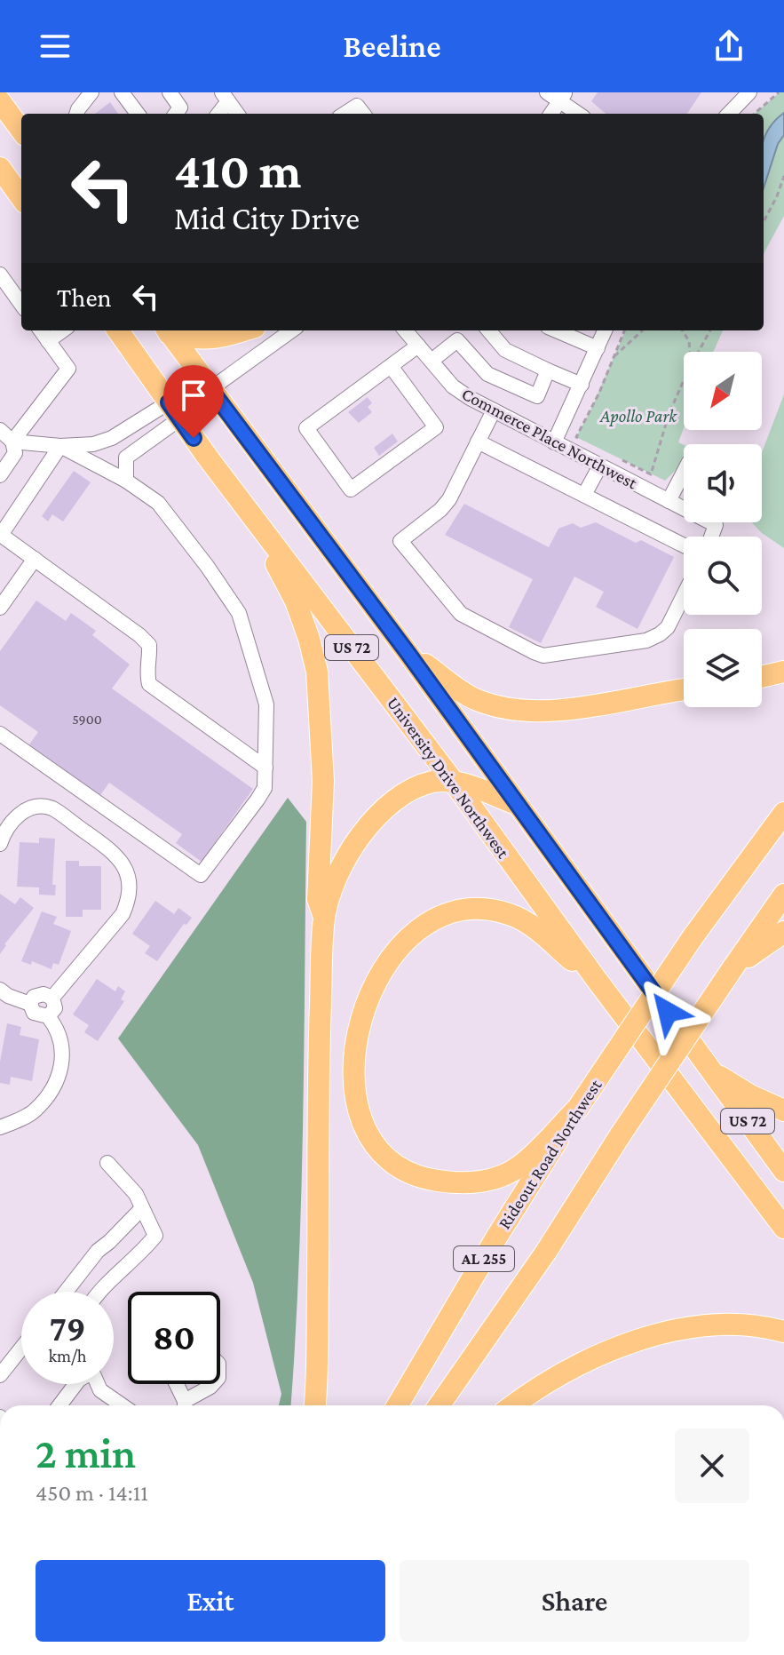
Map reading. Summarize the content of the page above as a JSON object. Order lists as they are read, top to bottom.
{
  "streets": {
    "highway": [
      "US 72",
      "University Drive Northwest",
      "Rideout Road Northwest",
      "AL 255"
    ],
    "street": ["Commerce Place Northwest"]
  },
  "parks": ["Apollo Park"],
  "house_numbers": ["5900"],
  "north": "bottom left",
  "page": {
    "header": "Beeline",
    "turn": ["410 m", "Mid City Drive"],
    "then": "Then",
    "speed": "79 km/h",
    "limit": "80",
    "heading": ["2 min", "450 m · 14:11"],
    "buttons": ["Exit", "Share"]
  }
}
